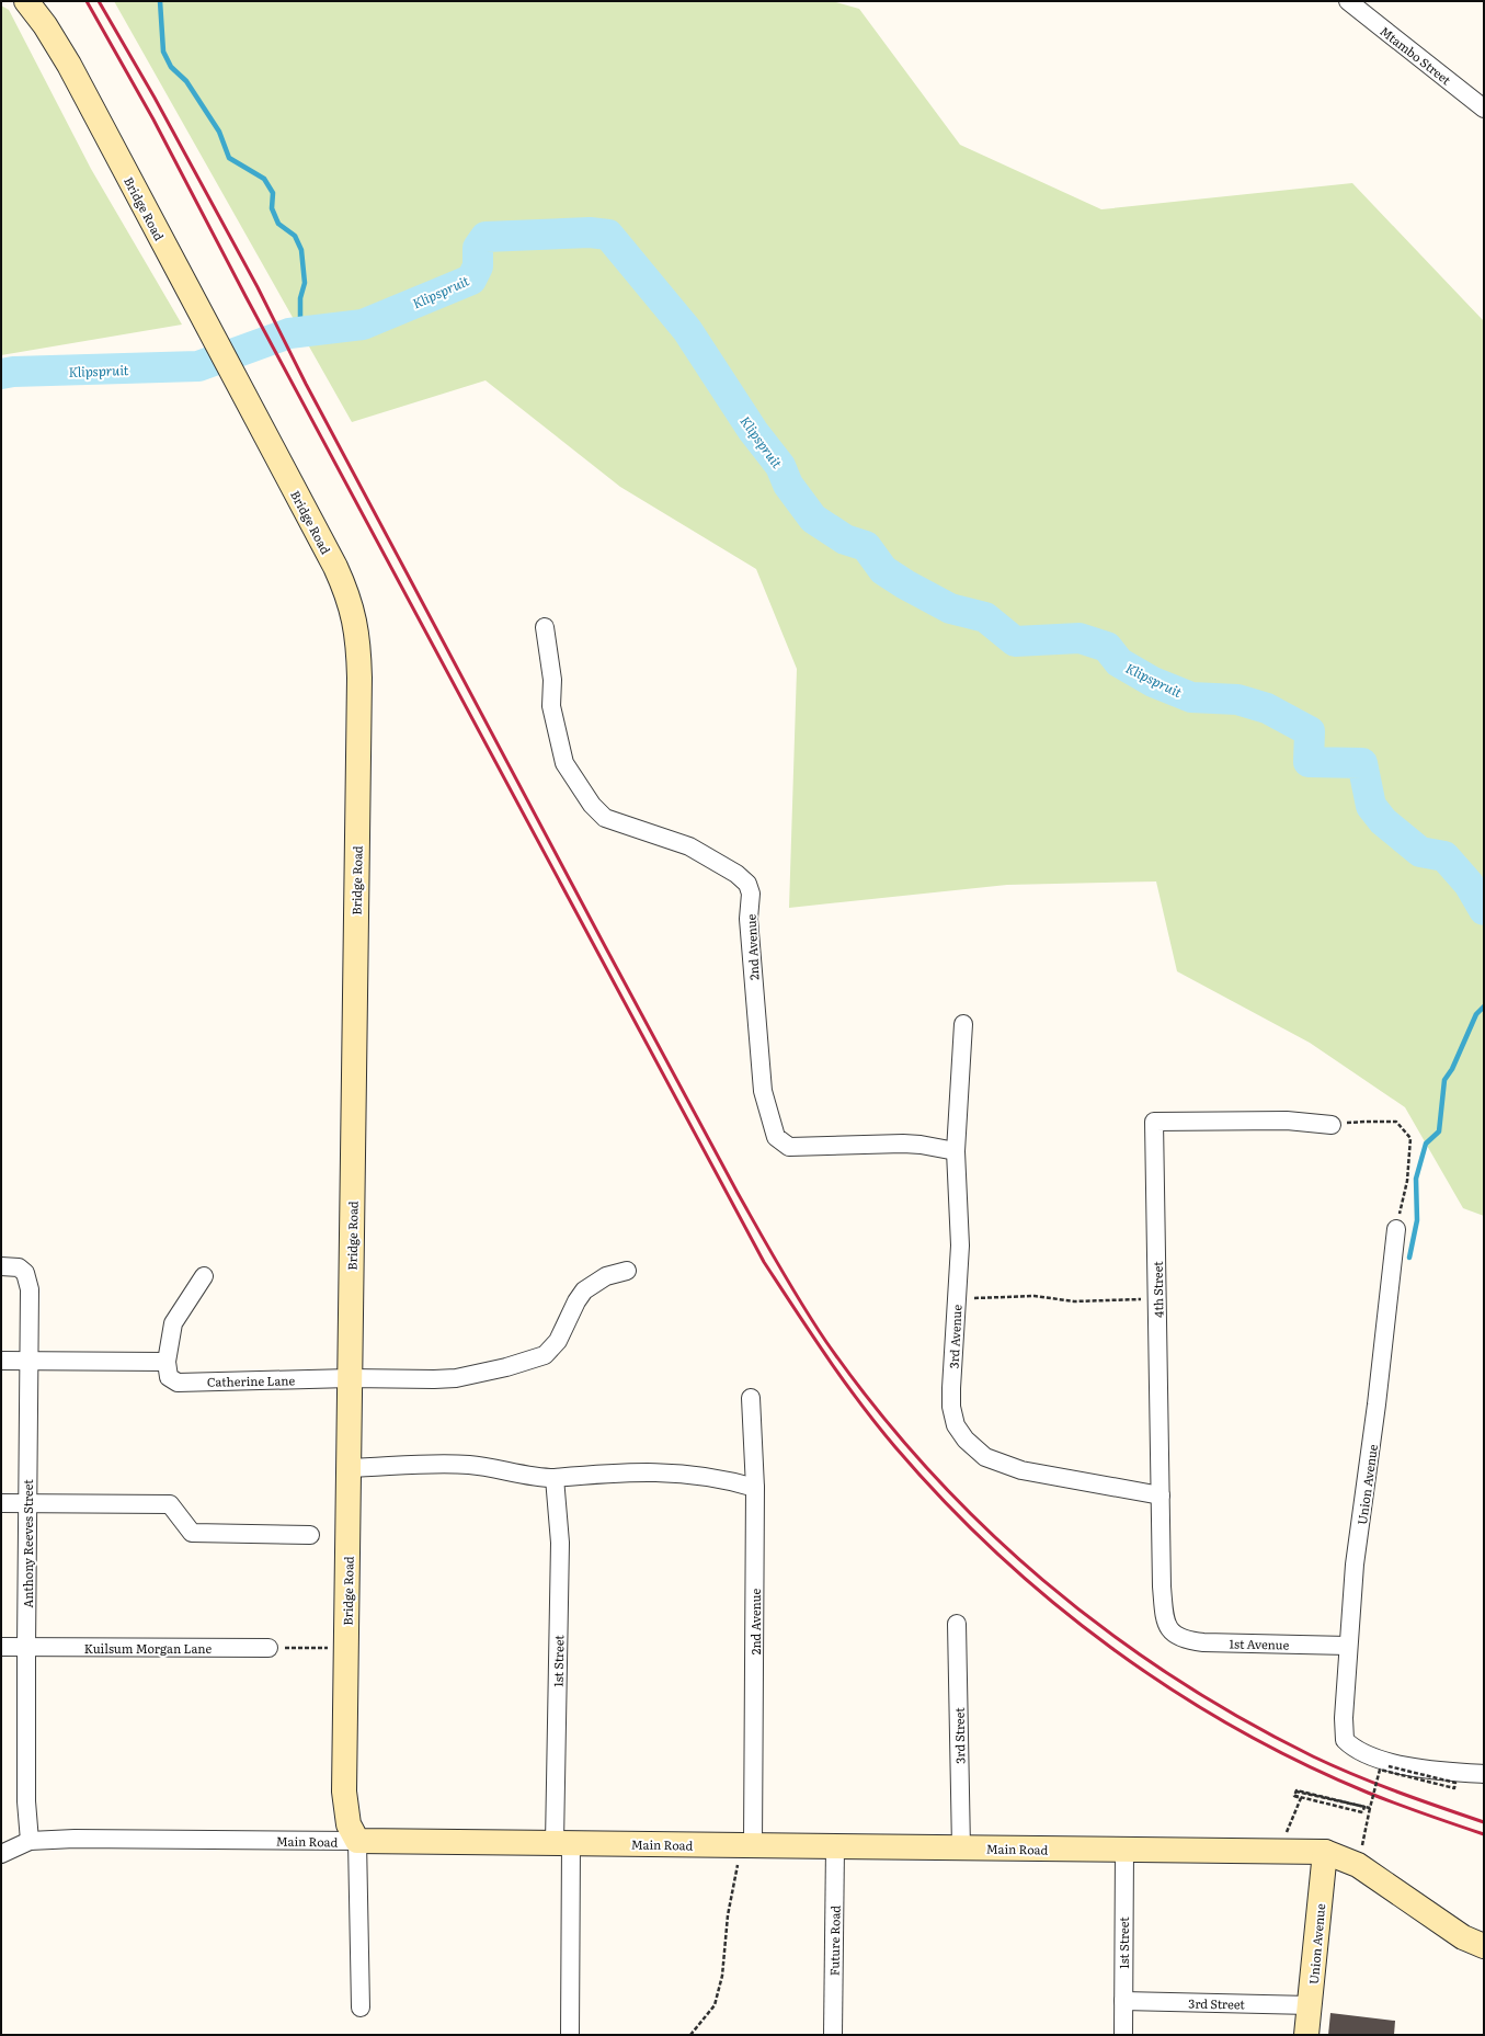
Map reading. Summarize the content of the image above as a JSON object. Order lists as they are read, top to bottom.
{
  "streets": {
    "street": [
      "Mtambo Street",
      "Bridge Road",
      "2nd Avenue",
      "4th Street",
      "3rd Avenue",
      "Catherine Lane",
      "Union Avenue",
      "Anthony Reeves Street",
      "1st Avenue",
      "Kuilsum Morgan Lane",
      "1st Street",
      "3rd Street",
      "Main Road",
      "Future Road"
    ]
  },
  "crossings": [
    ["Bridge Road", "Catherine Lane"],
    ["Bridge Road", "Main Road"],
    ["2nd Avenue", "3rd Avenue"],
    ["2nd Avenue", "Main Road"],
    ["4th Street", "3rd Avenue"],
    ["4th Street", "1st Avenue"],
    ["Union Avenue", "1st Avenue"],
    ["Union Avenue", "3rd Street"],
    ["Union Avenue", "Main Road"],
    ["Anthony Reeves Street", "Kuilsum Morgan Lane"],
    ["Anthony Reeves Street", "Main Road"],
    ["1st Street", "3rd Street"],
    ["1st Street", "Main Road"],
    ["3rd Street", "Main Road"],
    ["Main Road", "Future Road"]
  ],
  "water": ["Klipspruit"]
}
